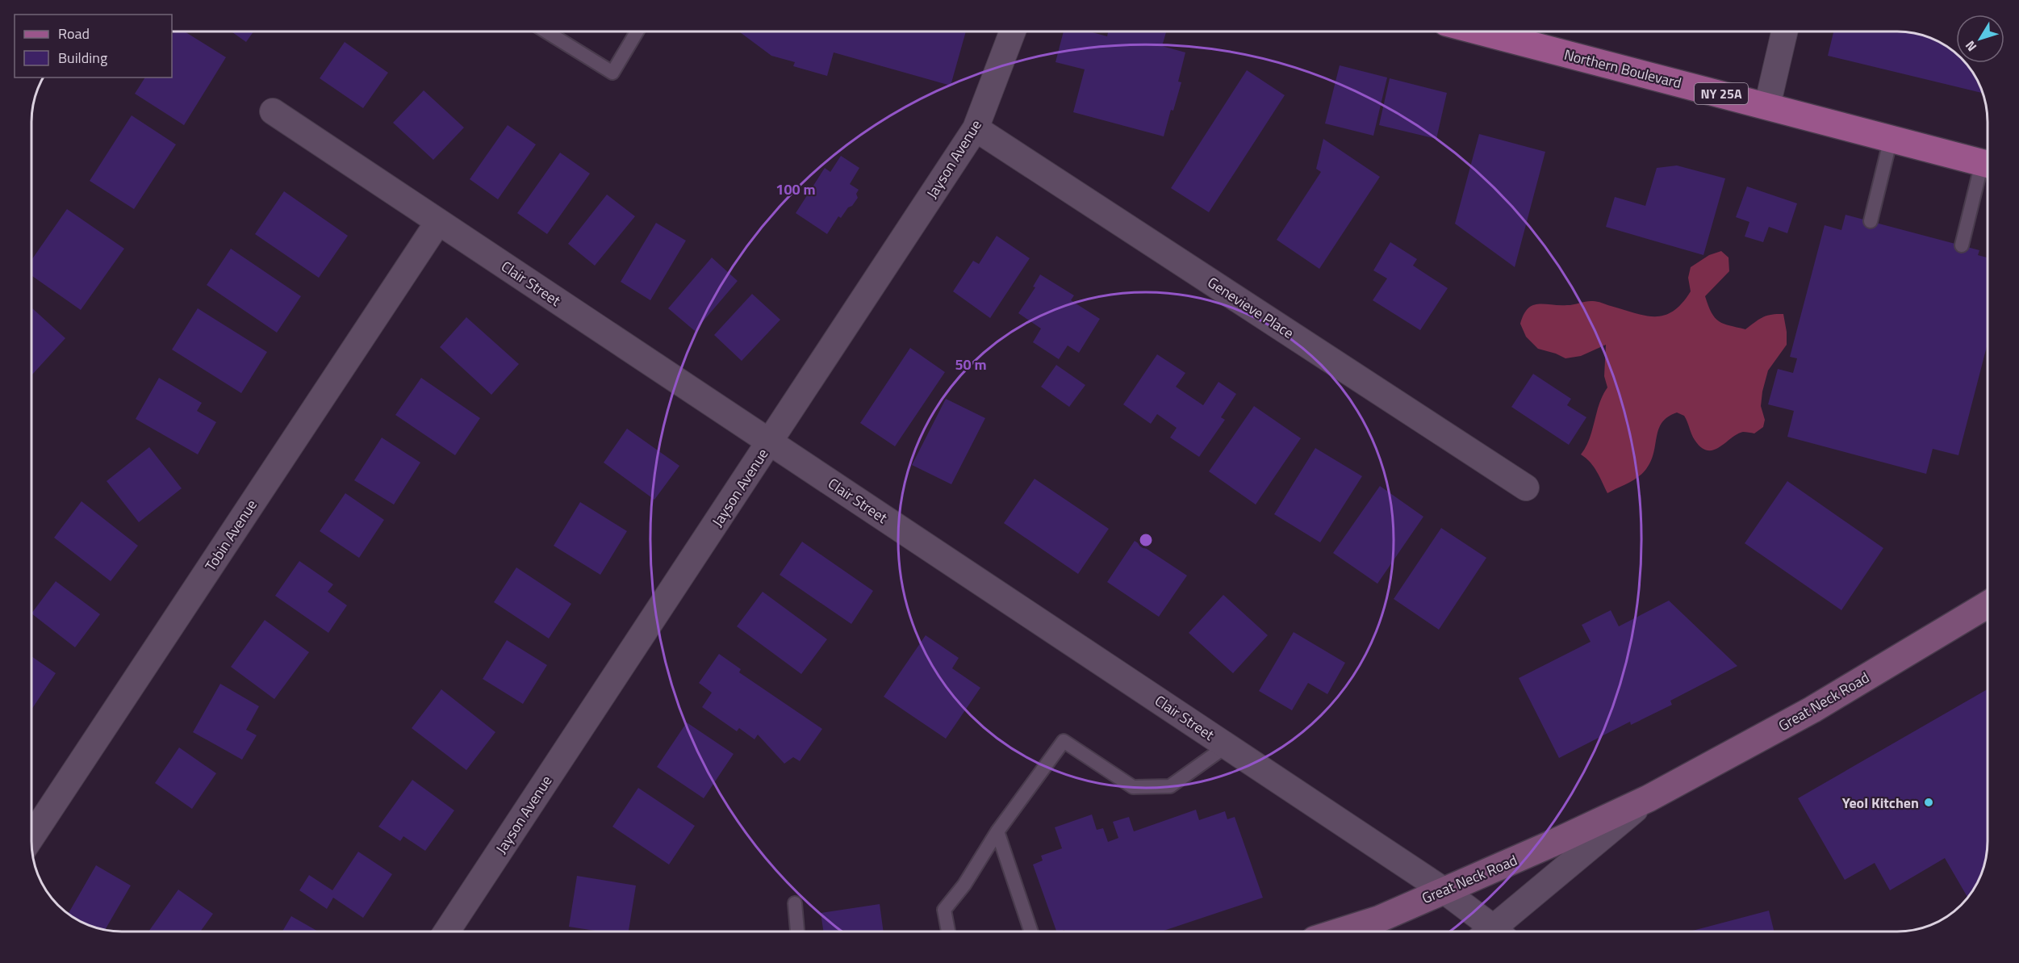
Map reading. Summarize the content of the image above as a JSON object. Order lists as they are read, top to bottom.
{
  "streets": {
    "main road": ["Northern Boulevard", "NY 25A", "Great Neck Road"],
    "street": [
      "Jayson Avenue",
      "Clair Street",
      "Genevieve Place",
      "Tobin Avenue"
    ]
  },
  "crossings": [
    ["Jayson Avenue", "Clair Street"],
    ["Jayson Avenue", "Genevieve Place"],
    ["Clair Street", "Tobin Avenue"],
    ["Clair Street", "Great Neck Road"]
  ],
  "places": ["Yeol Kitchen"],
  "legend": ["Road", "Building"],
  "north": "bottom left",
  "rings": ["100 m", "50 m"]
}
